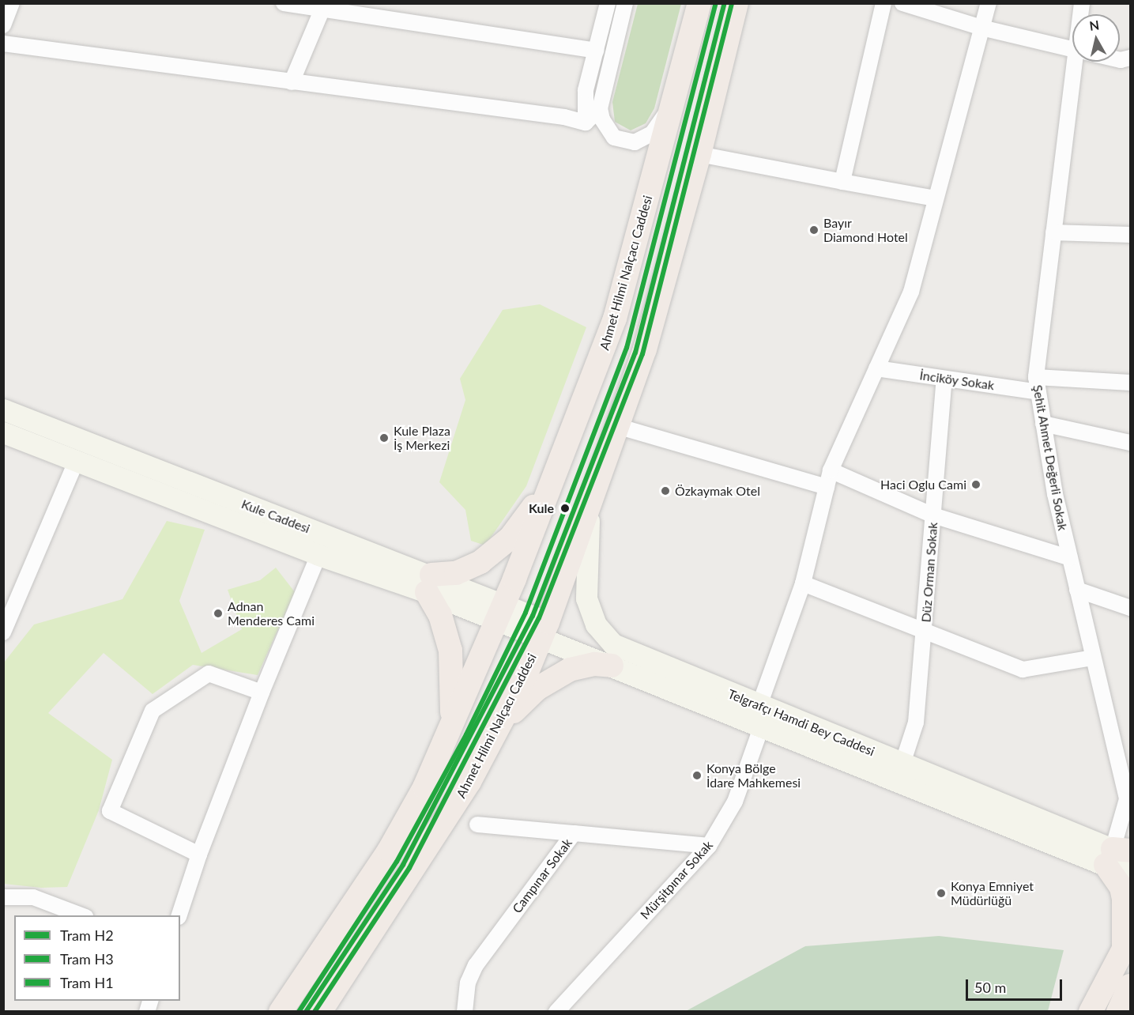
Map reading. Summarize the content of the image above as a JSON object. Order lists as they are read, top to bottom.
{
  "streets": {
    "main road": ["Ahmet Hilmi Nalçacı Caddesi", "Kule Caddesi", "Telgrafçı Hamdi Bey Caddesi"],
    "street": [
      "İnciköy Sokak",
      "Şehit Ahmet Değerli Sokak",
      "Düz Orman Sokak",
      "Campınar Sokak",
      "Mürşitpınar Sokak"
    ]
  },
  "crossings": [
    ["Ahmet Hilmi Nalçacı Caddesi", "Kule Caddesi"],
    ["Ahmet Hilmi Nalçacı Caddesi", "Telgrafçı Hamdi Bey Caddesi"],
    ["İnciköy Sokak", "Şehit Ahmet Değerli Sokak"],
    ["İnciköy Sokak", "Düz Orman Sokak"],
    ["İnciköy Sokak", "Mürşitpınar Sokak"],
    ["Şehit Ahmet Değerli Sokak", "Telgrafçı Hamdi Bey Caddesi"],
    ["Kule Caddesi", "Telgrafçı Hamdi Bey Caddesi"],
    ["Düz Orman Sokak", "Telgrafçı Hamdi Bey Caddesi"],
    ["Telgrafçı Hamdi Bey Caddesi", "Mürşitpınar Sokak"],
    ["Campınar Sokak", "Mürşitpınar Sokak"]
  ],
  "places": [
    "Bayır Diamond Hotel",
    "Kule Plaza İş Merkezi",
    "Haci Oglu Cami",
    "Özkaymak Otel",
    "Kule",
    "Adnan Menderes Cami",
    "Konya Bölge İdare Mahkemesi",
    "Konya Emniyet Müdürlüğü"
  ],
  "lines": ["tram line H2", "tram line H1", "tram line H3"],
  "legend": ["Tram H2", "Tram H3", "Tram H1"],
  "scale_bar": "50 m",
  "north": "top"
}
